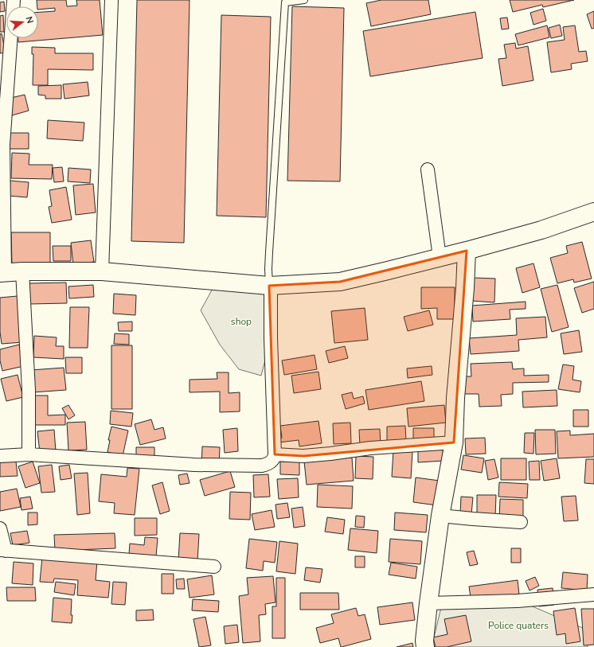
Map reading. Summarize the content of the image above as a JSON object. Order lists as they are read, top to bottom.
{
  "parks": ["shop", "Police quaters"],
  "north": "right"
}
